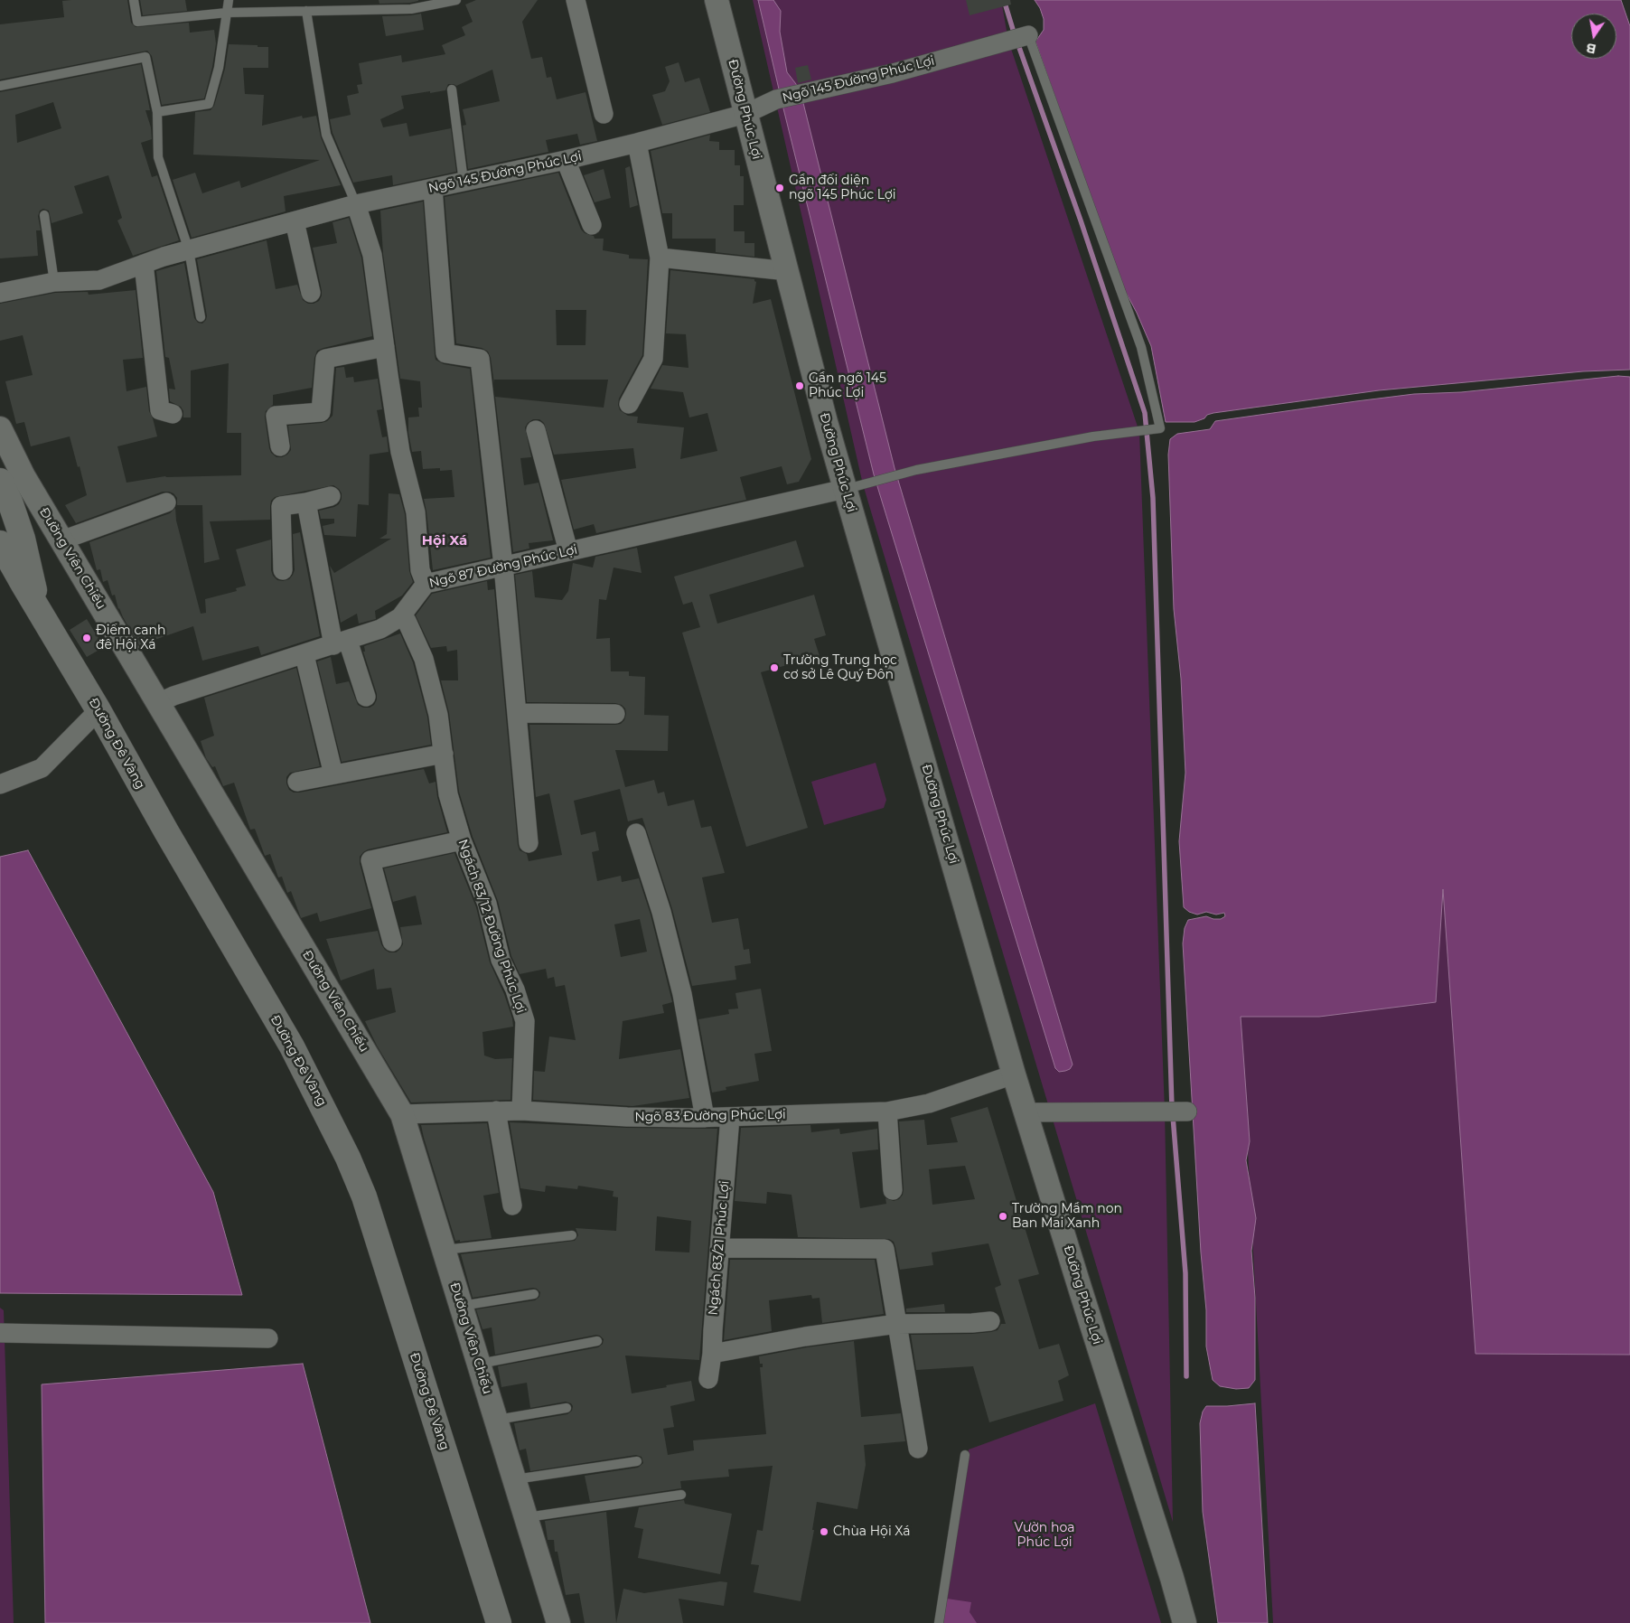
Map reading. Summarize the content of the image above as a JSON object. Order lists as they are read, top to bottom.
{
  "streets": {
    "main road": ["Đường Đê Vàng"],
    "street": [
      "Ngõ 145 Đường Phúc Lợi",
      "Đường Phúc Lợi",
      "Đường Viên Chiếu",
      "Ngõ 87 Đường Phúc Lợi",
      "Ngách 83/12 Đường Phúc Lợi",
      "Ngõ 83 Đường Phúc Lợi",
      "Ngách 83/21 Phúc Lợi"
    ]
  },
  "crossings": [
    ["Ngõ 145 Đường Phúc Lợi", "Đường Phúc Lợi"],
    ["Đường Phúc Lợi", "Ngõ 87 Đường Phúc Lợi"],
    ["Đường Phúc Lợi", "Ngõ 83 Đường Phúc Lợi"],
    ["Đường Viên Chiếu", "Ngõ 87 Đường Phúc Lợi"],
    ["Đường Viên Chiếu", "Ngõ 83 Đường Phúc Lợi"],
    ["Ngõ 87 Đường Phúc Lợi", "Ngách 83/12 Đường Phúc Lợi"],
    ["Ngách 83/12 Đường Phúc Lợi", "Ngõ 83 Đường Phúc Lợi"],
    ["Ngõ 83 Đường Phúc Lợi", "Ngách 83/21 Phúc Lợi"]
  ],
  "districts": ["Hội Xá"],
  "parks": ["Vườn hoa Phúc Lợi"],
  "places": [
    "Gần đối diện ngõ 145 Phúc Lợi",
    "Gần ngõ 145 Phúc Lợi",
    "Điếm canh đê Hội Xá",
    "Trường Trung học cơ sở Lê Quý Đôn",
    "Trường Mầm non Ban Mai Xanh",
    "Chùa Hội Xá"
  ],
  "north": "bottom"
}
